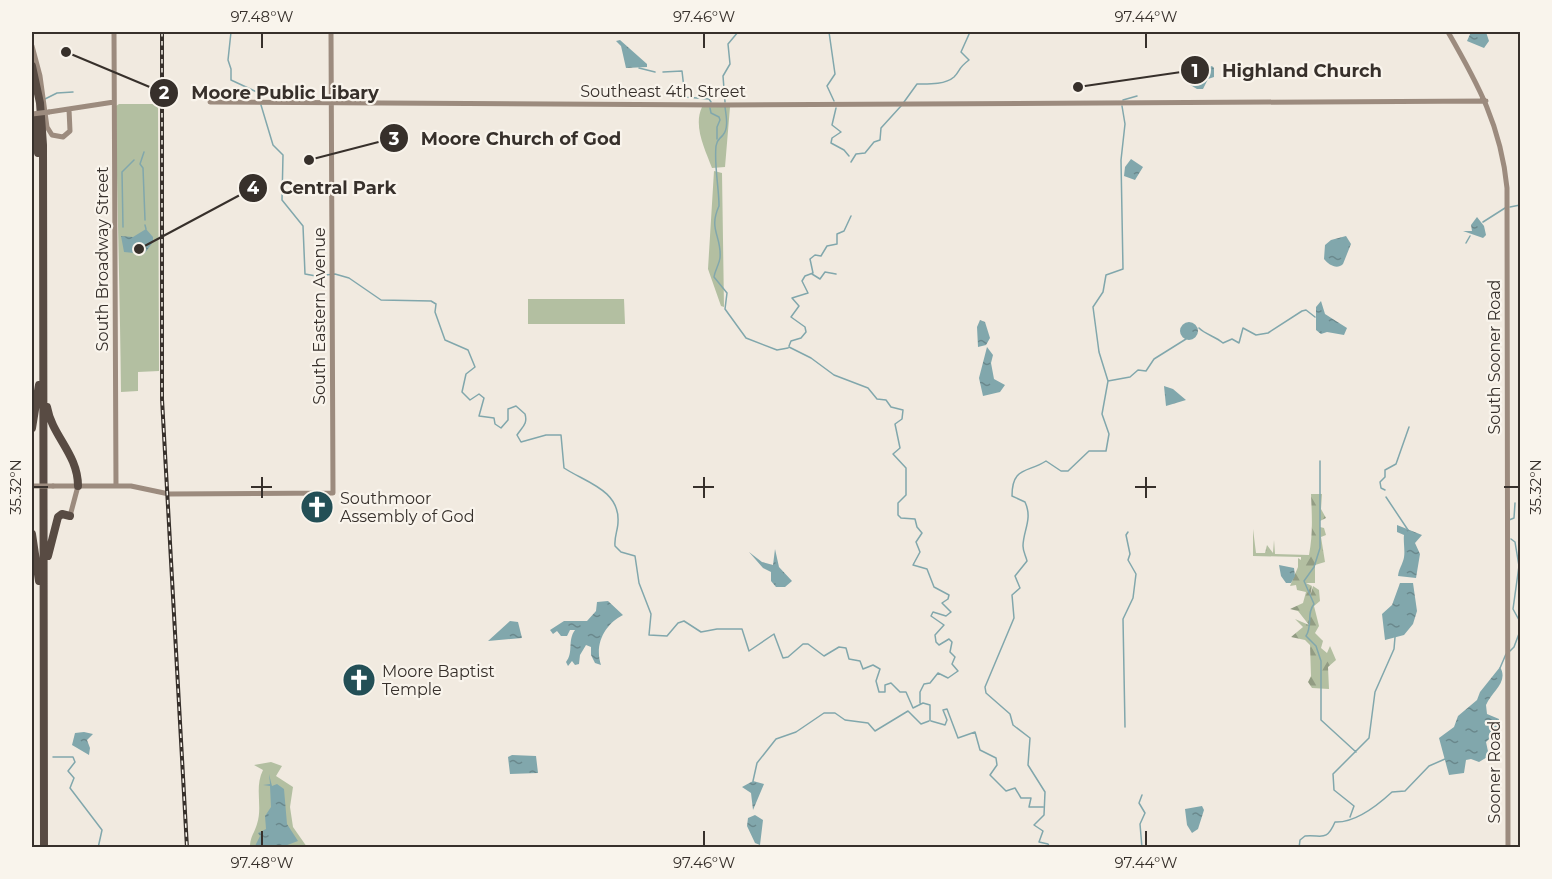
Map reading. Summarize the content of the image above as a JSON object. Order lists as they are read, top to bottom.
{
  "streets": {
    "main road": [
      "Southeast 4th Street",
      "South Broadway Street",
      "South Eastern Avenue",
      "South Sooner Road",
      "Sooner Road"
    ]
  },
  "crossings": [
    ["Southeast 4th Street", "South Eastern Avenue"],
    ["Southeast 4th Street", "South Sooner Road"],
    ["South Broadway Street", "South Eastern Avenue"],
    ["South Sooner Road", "Sooner Road"]
  ],
  "places": {
    "other": [
      "Moore Public Libary",
      "Highland Church",
      "Moore Church of God",
      "Central Park"
    ],
    "church": ["Southmoor Assembly of God", "Moore Baptist Temple"]
  },
  "coordinates": [
    "97.48°W",
    "97.46°W",
    "97.44°W",
    "35.32°N"
  ]
}
